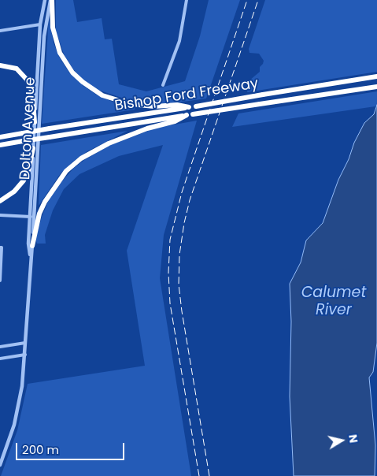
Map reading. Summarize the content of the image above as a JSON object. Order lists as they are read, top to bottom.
{
  "streets": {
    "highway": ["Bishop Ford Freeway"],
    "street": ["Dolton Avenue"]
  },
  "water": ["Calumet River"],
  "scale_bar": "200 m",
  "north": "right"
}
